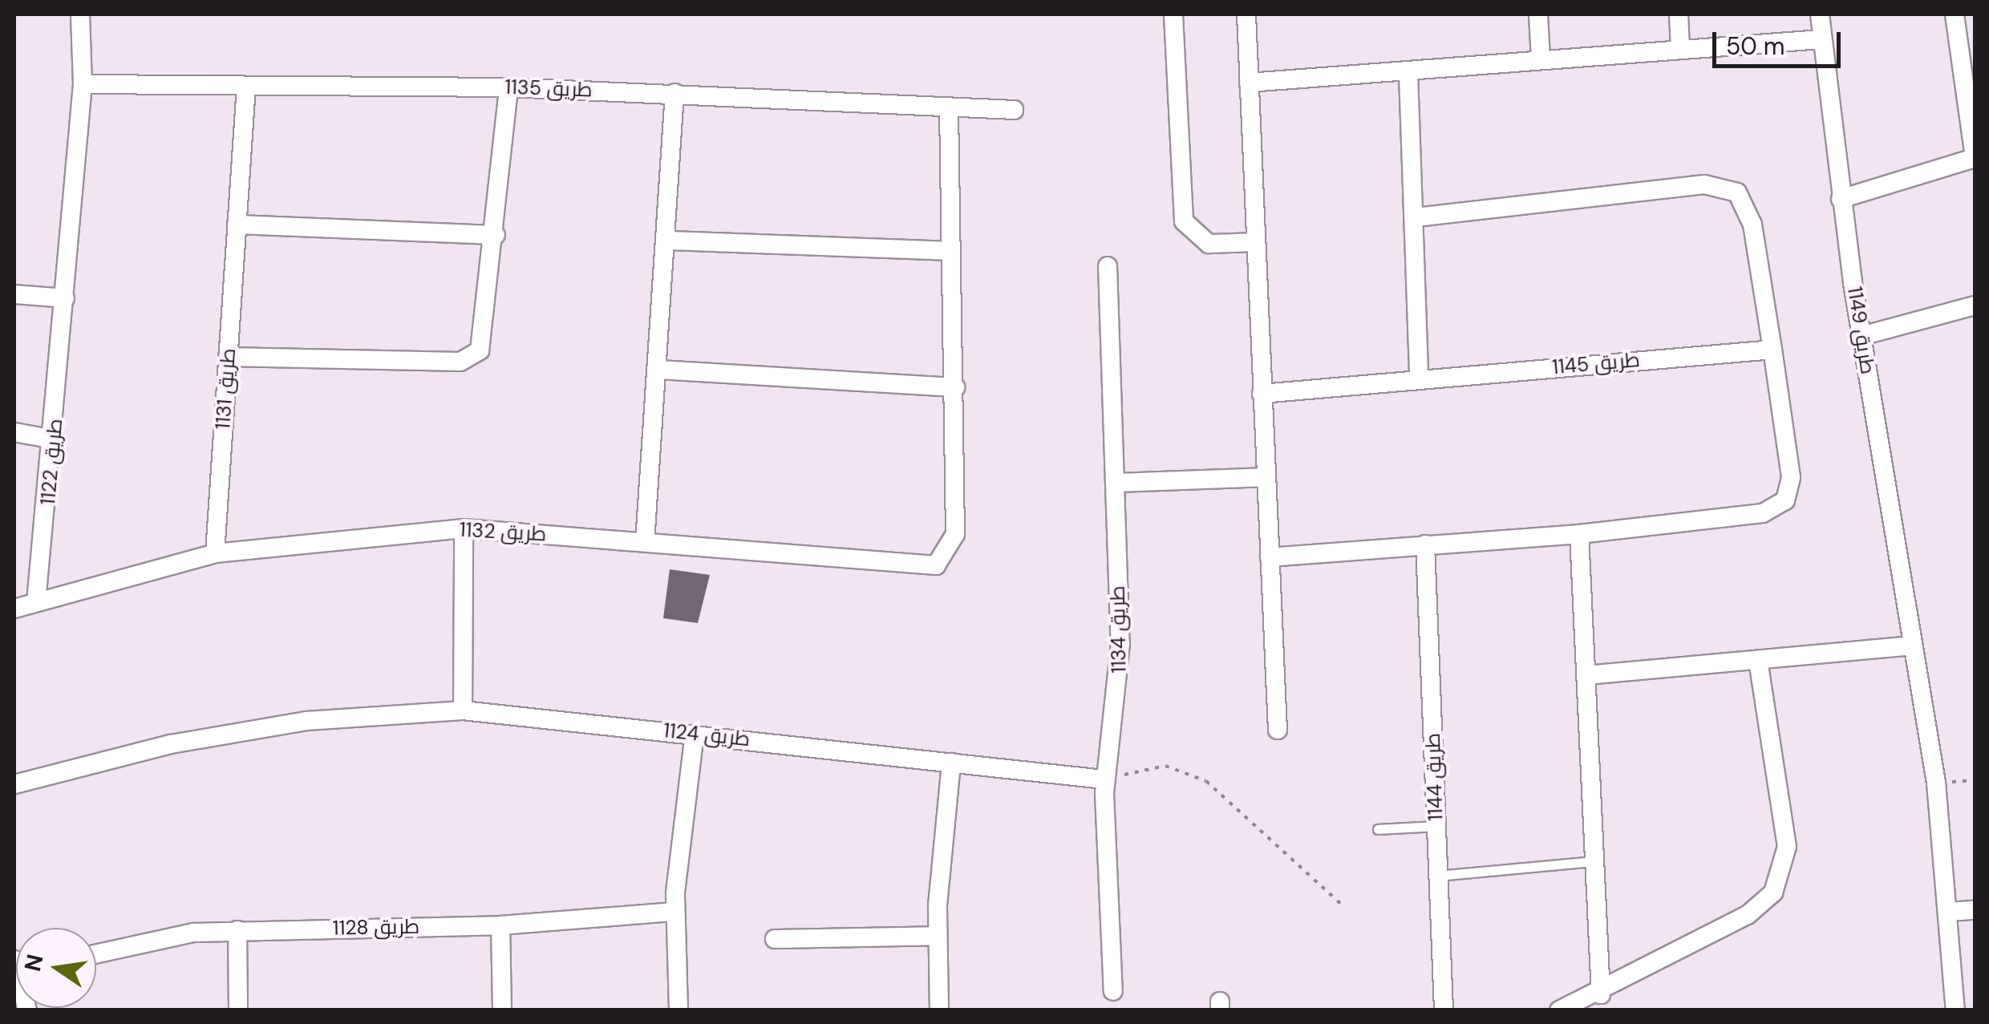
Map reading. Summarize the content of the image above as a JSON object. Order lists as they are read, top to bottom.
{
  "streets": {
    "street": [
      "طريق 1135",
      "طريق 1149",
      "طريق 1145",
      "طريق 1131",
      "طريق 1122",
      "طريق 1132",
      "طريق 1134",
      "طريق 1124",
      "طريق 1144",
      "طريق 1128"
    ]
  },
  "crossings": [
    ["طريق 1135", "طريق 1131"],
    ["طريق 1135", "طريق 1122"],
    ["طريق 1131", "طريق 1132"],
    ["طريق 1122", "طريق 1132"],
    ["طريق 1134", "طريق 1124"]
  ],
  "scale_bar": "50 m",
  "north": "left"
}
